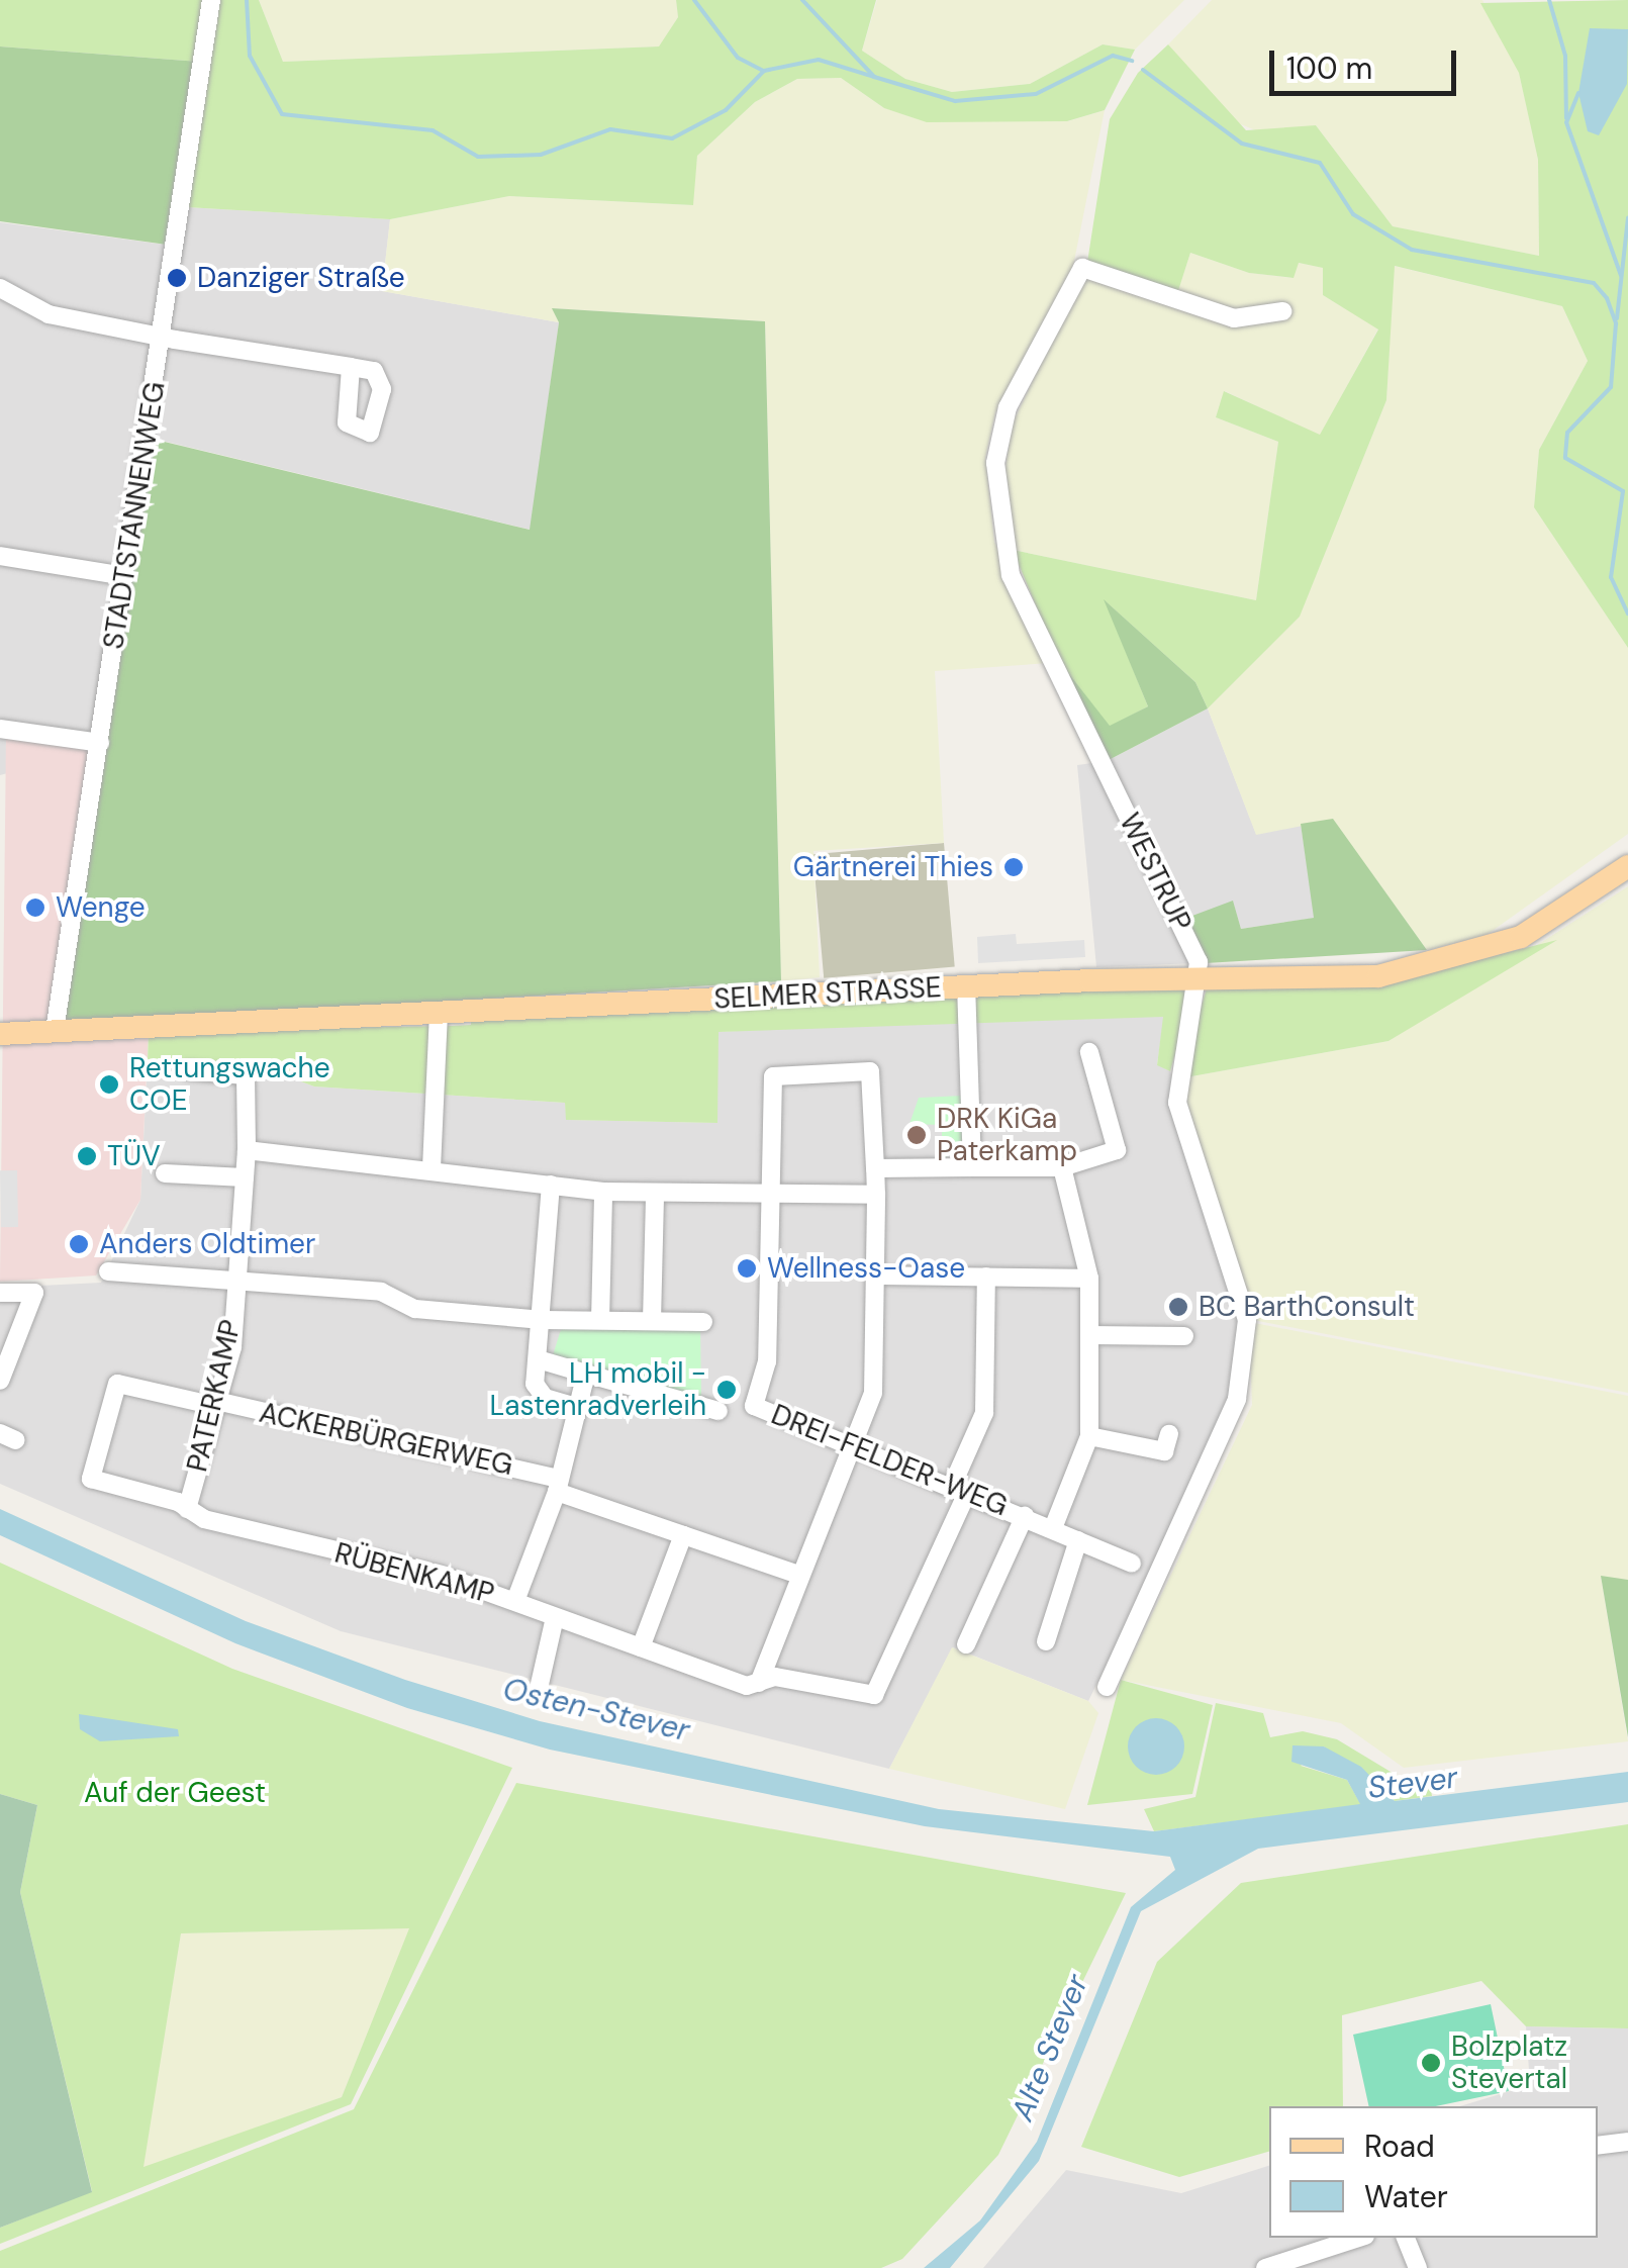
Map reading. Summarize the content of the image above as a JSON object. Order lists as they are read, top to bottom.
{
  "streets": {
    "main road": ["SELMER STRASSE"],
    "street": [
      "STADTSTANNENWEG",
      "WESTRUP",
      "PATERKAMP",
      "ACKERBÜRGERWEG",
      "DREI-FELDER-WEG",
      "RÜBENKAMP"
    ]
  },
  "crossings": [
    ["STADTSTANNENWEG", "SELMER STRASSE"],
    ["WESTRUP", "SELMER STRASSE"],
    ["PATERKAMP", "ACKERBÜRGERWEG"],
    ["PATERKAMP", "RÜBENKAMP"],
    ["ACKERBÜRGERWEG", "RÜBENKAMP"],
    ["DREI-FELDER-WEG", "RÜBENKAMP"]
  ],
  "water": ["Osten-Stever", "Stever", "Alte Stever"],
  "parks": ["Auf der Geest"],
  "places": [
    "Danziger Straße",
    "Gärtnerei Thies",
    "Wenge",
    "Rettungswache COE",
    "DRK KiGa Paterkamp",
    "TÜV",
    "Anders Oldtimer",
    "Wellness-Oase",
    "BC BarthConsult",
    "LH mobil - Lastenradverleih",
    "Bolzplatz Stevertal"
  ],
  "legend": ["Road", "Water"],
  "scale_bar": "100 m"
}
